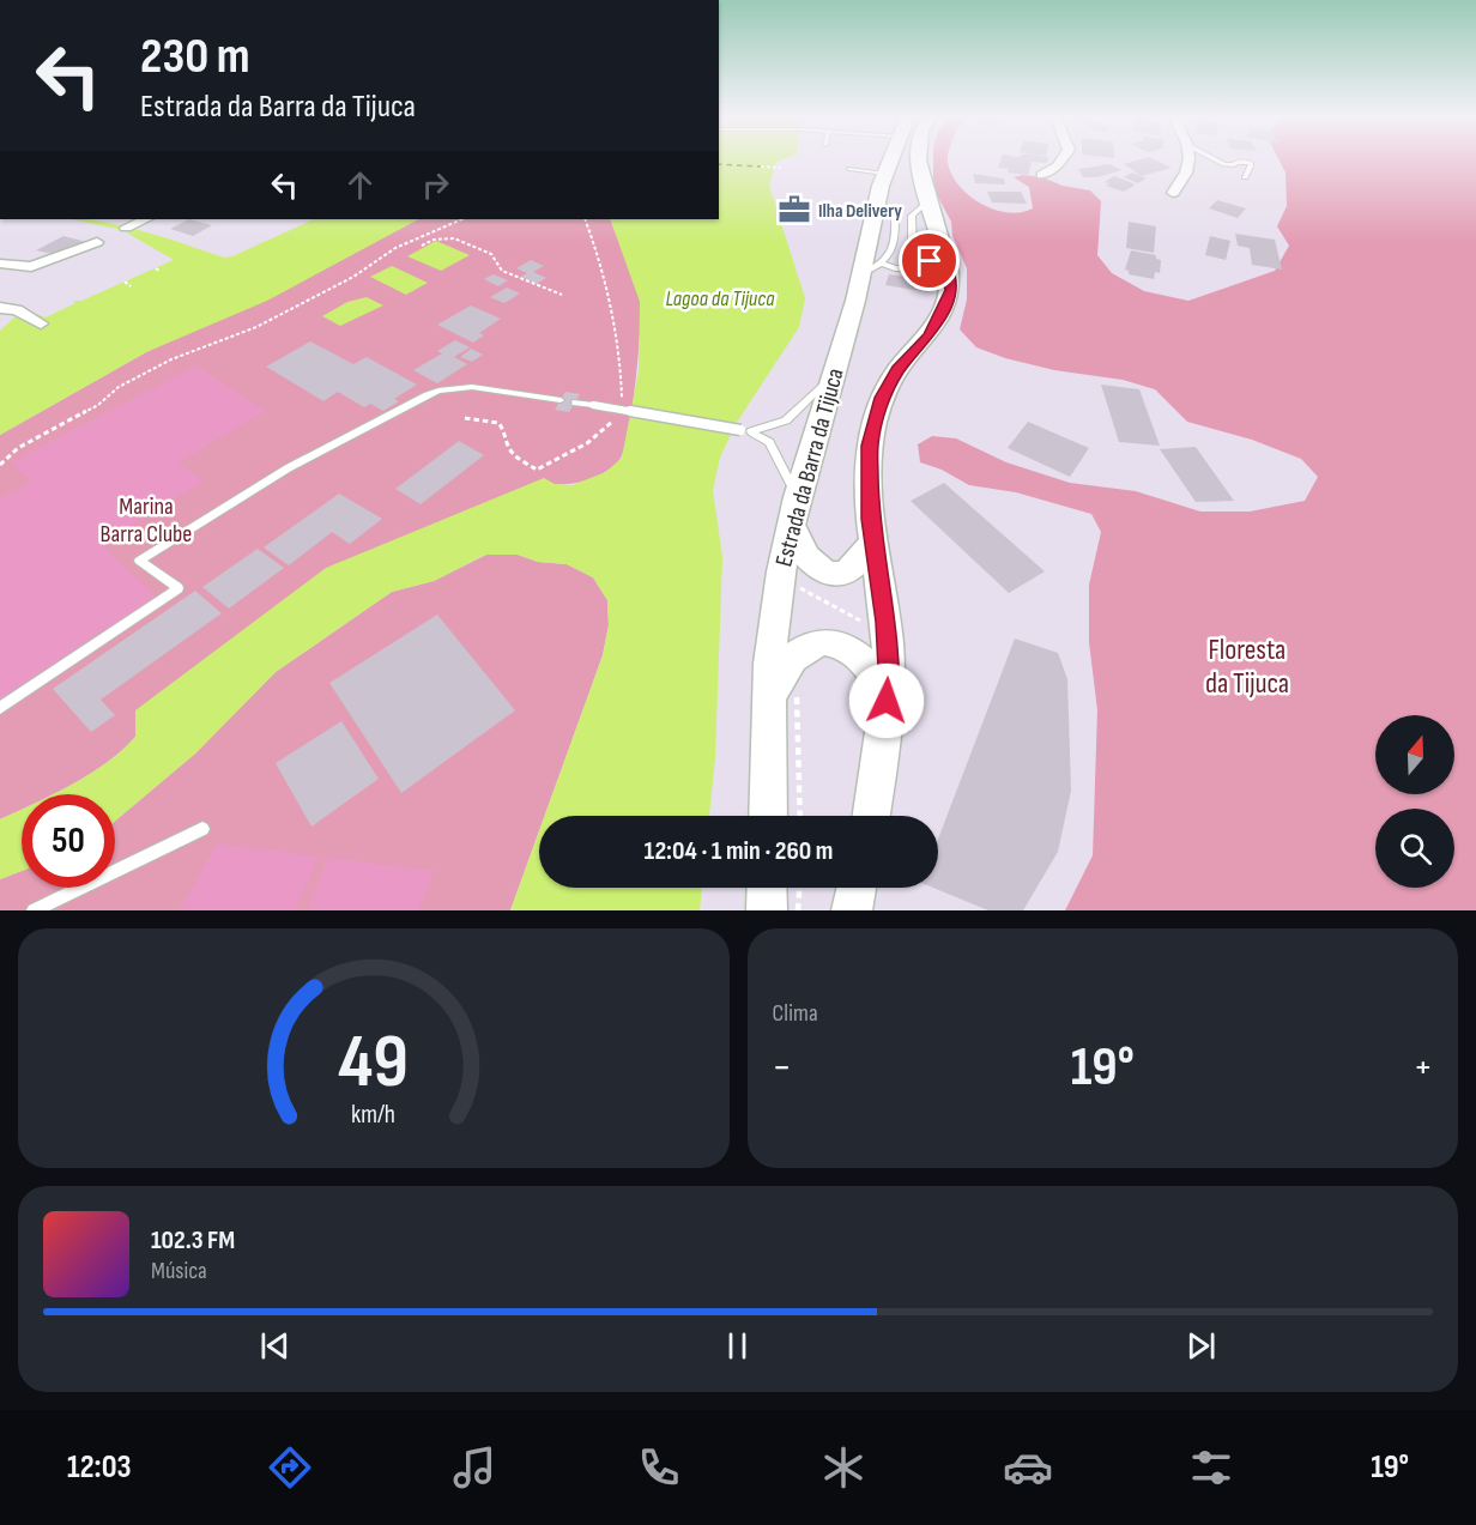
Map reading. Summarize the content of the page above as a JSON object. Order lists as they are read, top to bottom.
{
  "streets": {
    "main road": ["Estrada da Barra da Tijuca"]
  },
  "water": ["Lagoa da Tijuca"],
  "parks": ["Marina Barra Clube", "Floresta da Tijuca"],
  "places": {
    "office": ["Ilha Delivery"]
  },
  "north": "top",
  "page": {
    "turn": ["230 m", "Estrada da Barra da Tijuca"],
    "limit": "50",
    "trip": "12:04 · 1 min · 260 m",
    "tile": "Clima",
    "heat": ["−", "19°", "+"],
    "song": ["102.3 FM", "Música"],
    "tabs": ["12:03", "19°"],
    "gauge": ["49", "km/h"]
  }
}
